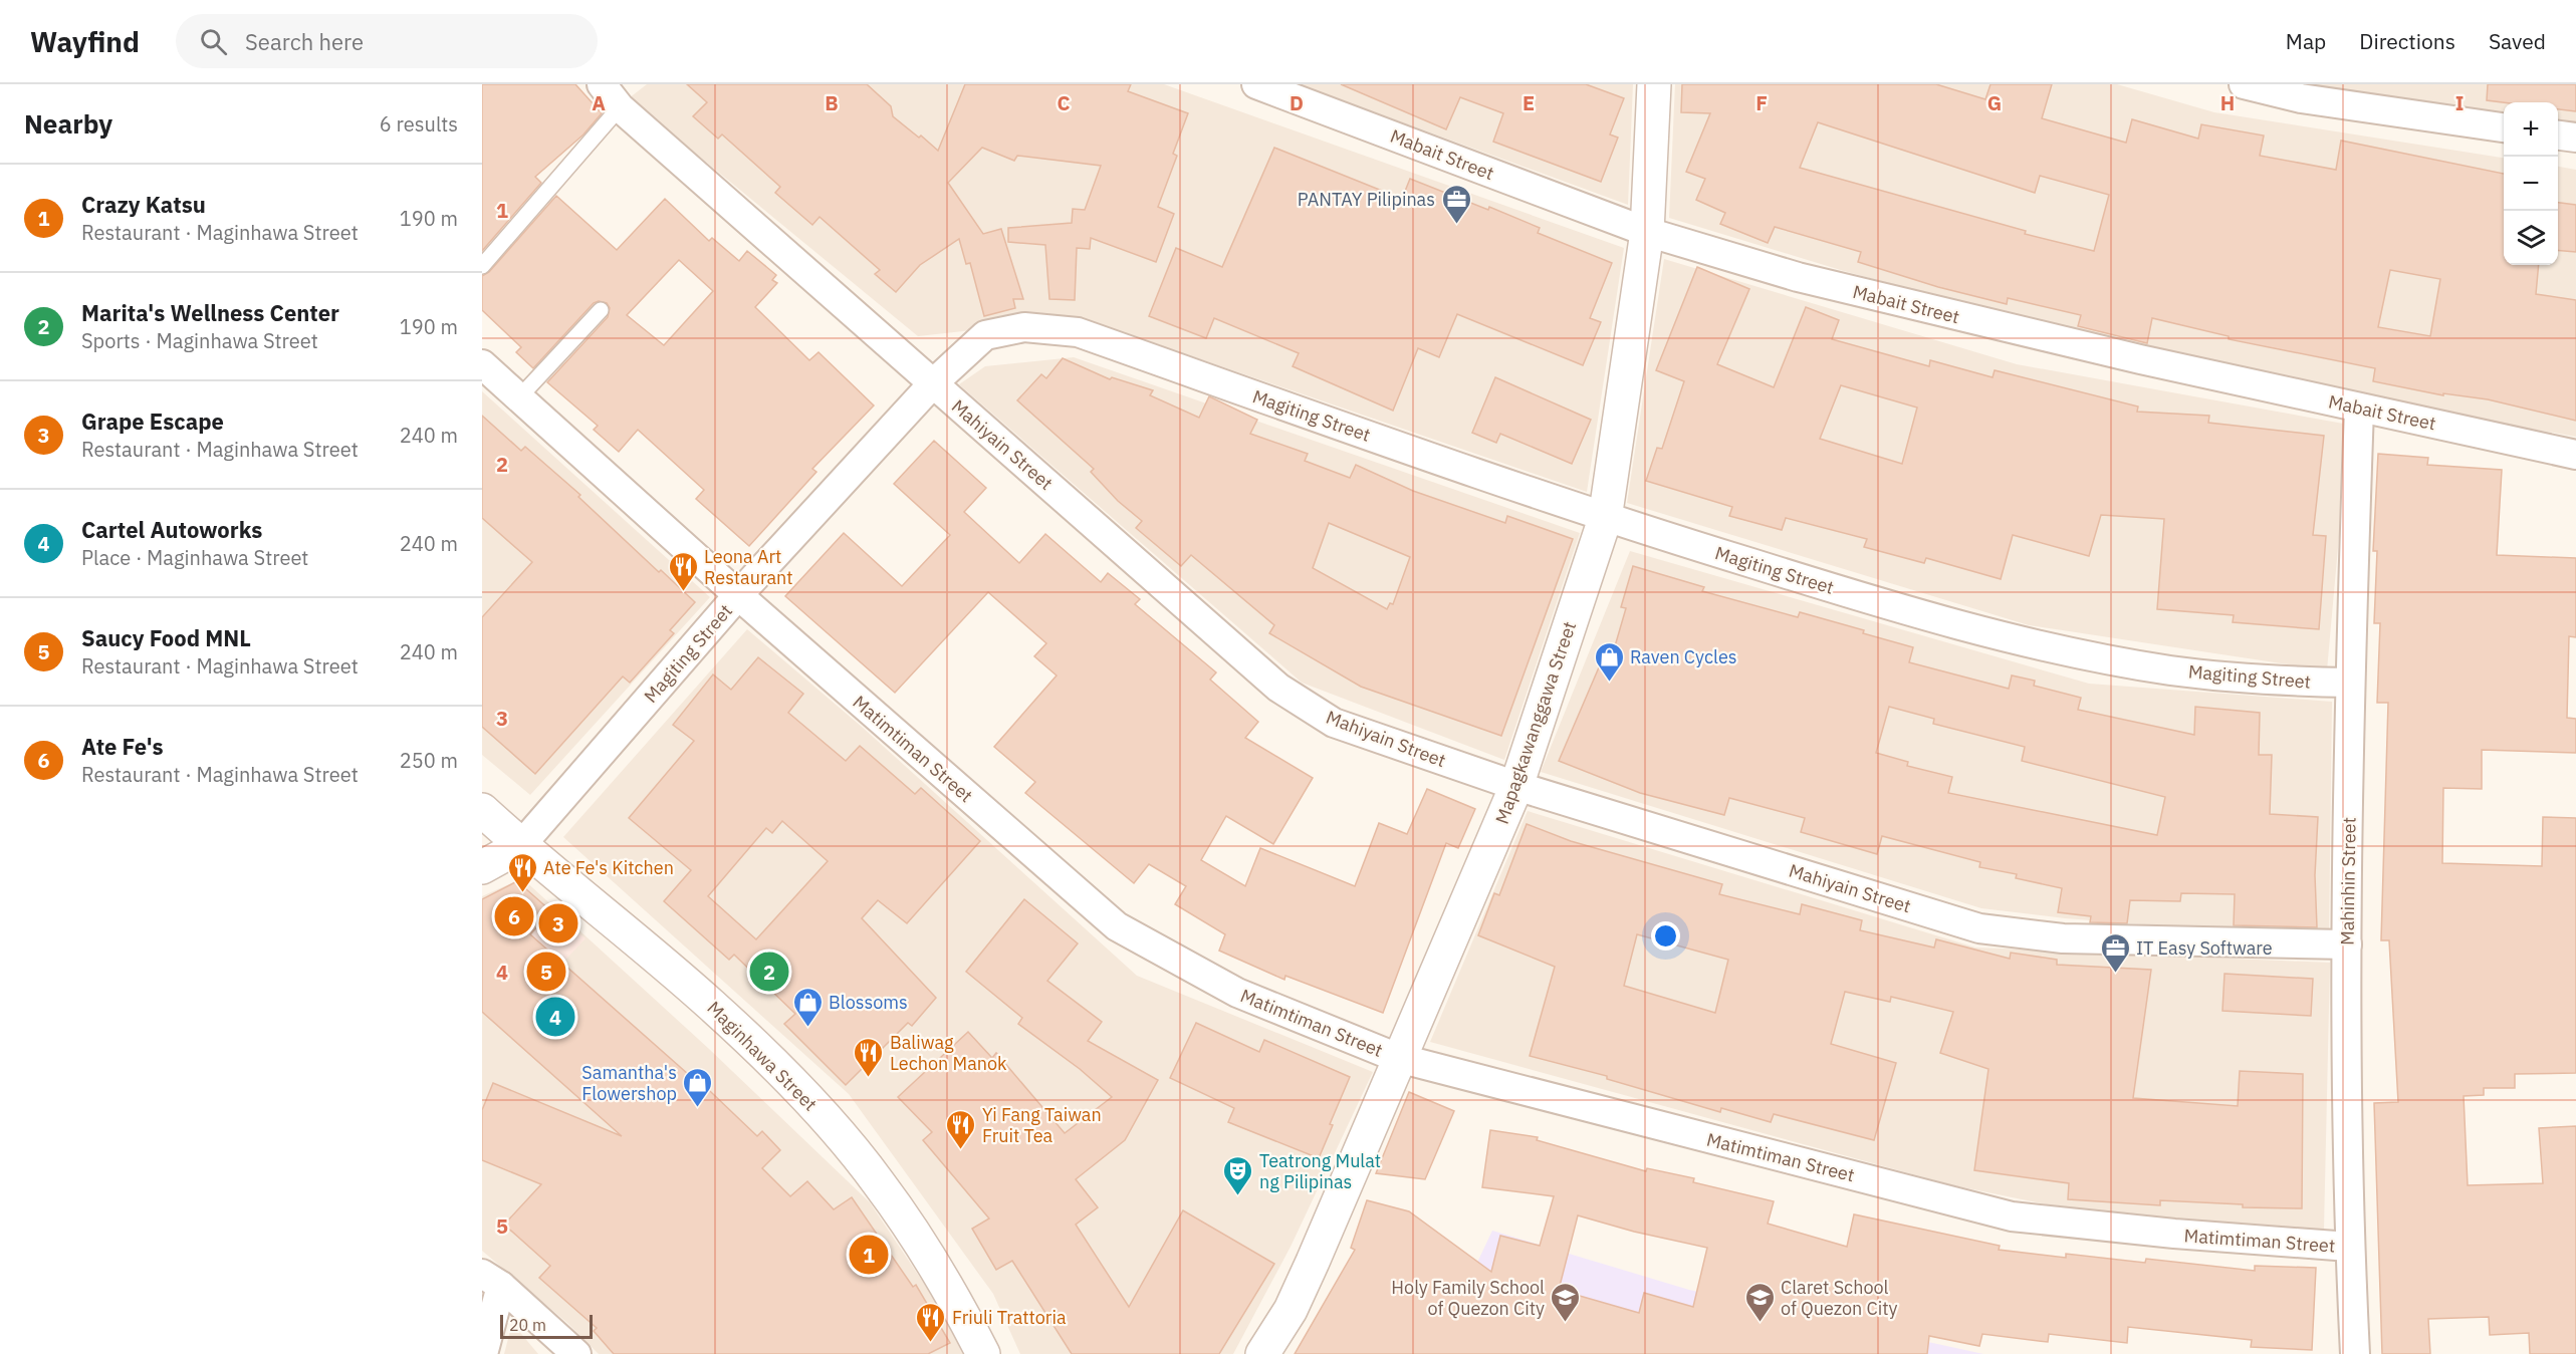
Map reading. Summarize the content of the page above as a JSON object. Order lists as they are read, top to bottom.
{
  "streets": {
    "street": [
      "Mabait Street",
      "Magiting Street",
      "Mahiyain Street",
      "Mapagkawanggawa Street",
      "Matimtiman Street",
      "Mahinhin Street",
      "Maginhawa Street"
    ]
  },
  "crossings": [
    ["Mabait Street", "Mapagkawanggawa Street"],
    ["Mabait Street", "Mahinhin Street"],
    ["Magiting Street", "Mahiyain Street"],
    ["Magiting Street", "Mapagkawanggawa Street"],
    ["Magiting Street", "Matimtiman Street"],
    ["Magiting Street", "Mahinhin Street"],
    ["Magiting Street", "Maginhawa Street"],
    ["Mahiyain Street", "Mapagkawanggawa Street"],
    ["Mahiyain Street", "Mahinhin Street"],
    ["Mapagkawanggawa Street", "Matimtiman Street"],
    ["Matimtiman Street", "Mahinhin Street"]
  ],
  "places": {
    "office": ["PANTAY Pilipinas", "IT Easy Software"],
    "restaurant": [
      "Leona Art Restaurant",
      "Ate Fe's Kitchen",
      "Baliwag Lechon Manok",
      "Yi Fang Taiwan Fruit Tea",
      "Friuli Trattoria"
    ],
    "shop": ["Raven Cycles", "Blossoms", "Samantha's Flowershop"],
    "theatre": ["Teatrong Mulat ng Pilipinas"],
    "school or university": ["Holy Family School of Quezon City", "Claret School of Quezon City"]
  },
  "scale_bar": "20 m",
  "page": {
    "header": "Wayfind",
    "search": "Search here",
    "nav": ["Map", "Directions", "Saved"],
    "heading": ["Nearby", "6 results"],
    "map_buttons": ["+", "−"],
    "list": [
      {
        "mark": "1",
        "name": "Crazy Katsu",
        "note": "Restaurant · Maginhawa Street",
        "value": "190 m"
      },
      {
        "mark": "2",
        "name": "Marita's Wellness Center",
        "note": "Sports · Maginhawa Street",
        "value": "190 m"
      },
      {
        "mark": "3",
        "name": "Grape Escape",
        "note": "Restaurant · Maginhawa Street",
        "value": "240 m"
      },
      {
        "mark": "4",
        "name": "Cartel Autoworks",
        "note": "Place · Maginhawa Street",
        "value": "240 m"
      },
      {
        "mark": "5",
        "name": "Saucy Food MNL",
        "note": "Restaurant · Maginhawa Street",
        "value": "240 m"
      },
      {
        "mark": "6",
        "name": "Ate Fe's",
        "note": "Restaurant · Maginhawa Street",
        "value": "250 m"
      }
    ],
    "pins": [
      "6",
      "3",
      "2",
      "5",
      "4",
      "1"
    ],
    "scale": "20 m"
  },
  "grid": {
    "columns": [
      "A",
      "B",
      "C",
      "D",
      "E",
      "F",
      "G",
      "H",
      "I"
    ],
    "rows": [
      "1",
      "2",
      "3",
      "4",
      "5"
    ]
  }
}
